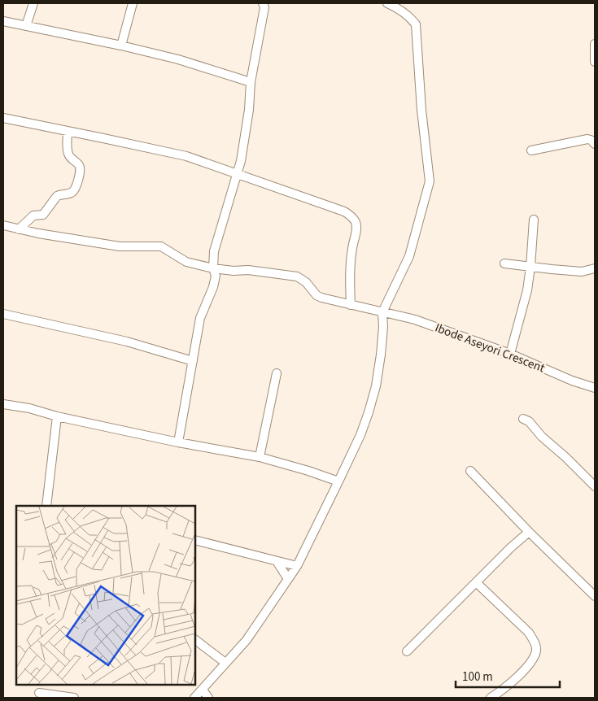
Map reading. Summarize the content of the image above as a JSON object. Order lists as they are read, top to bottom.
{
  "streets": {
    "street": ["Ibode Aseyori Crescent"]
  },
  "scale_bar": "100 m"
}
